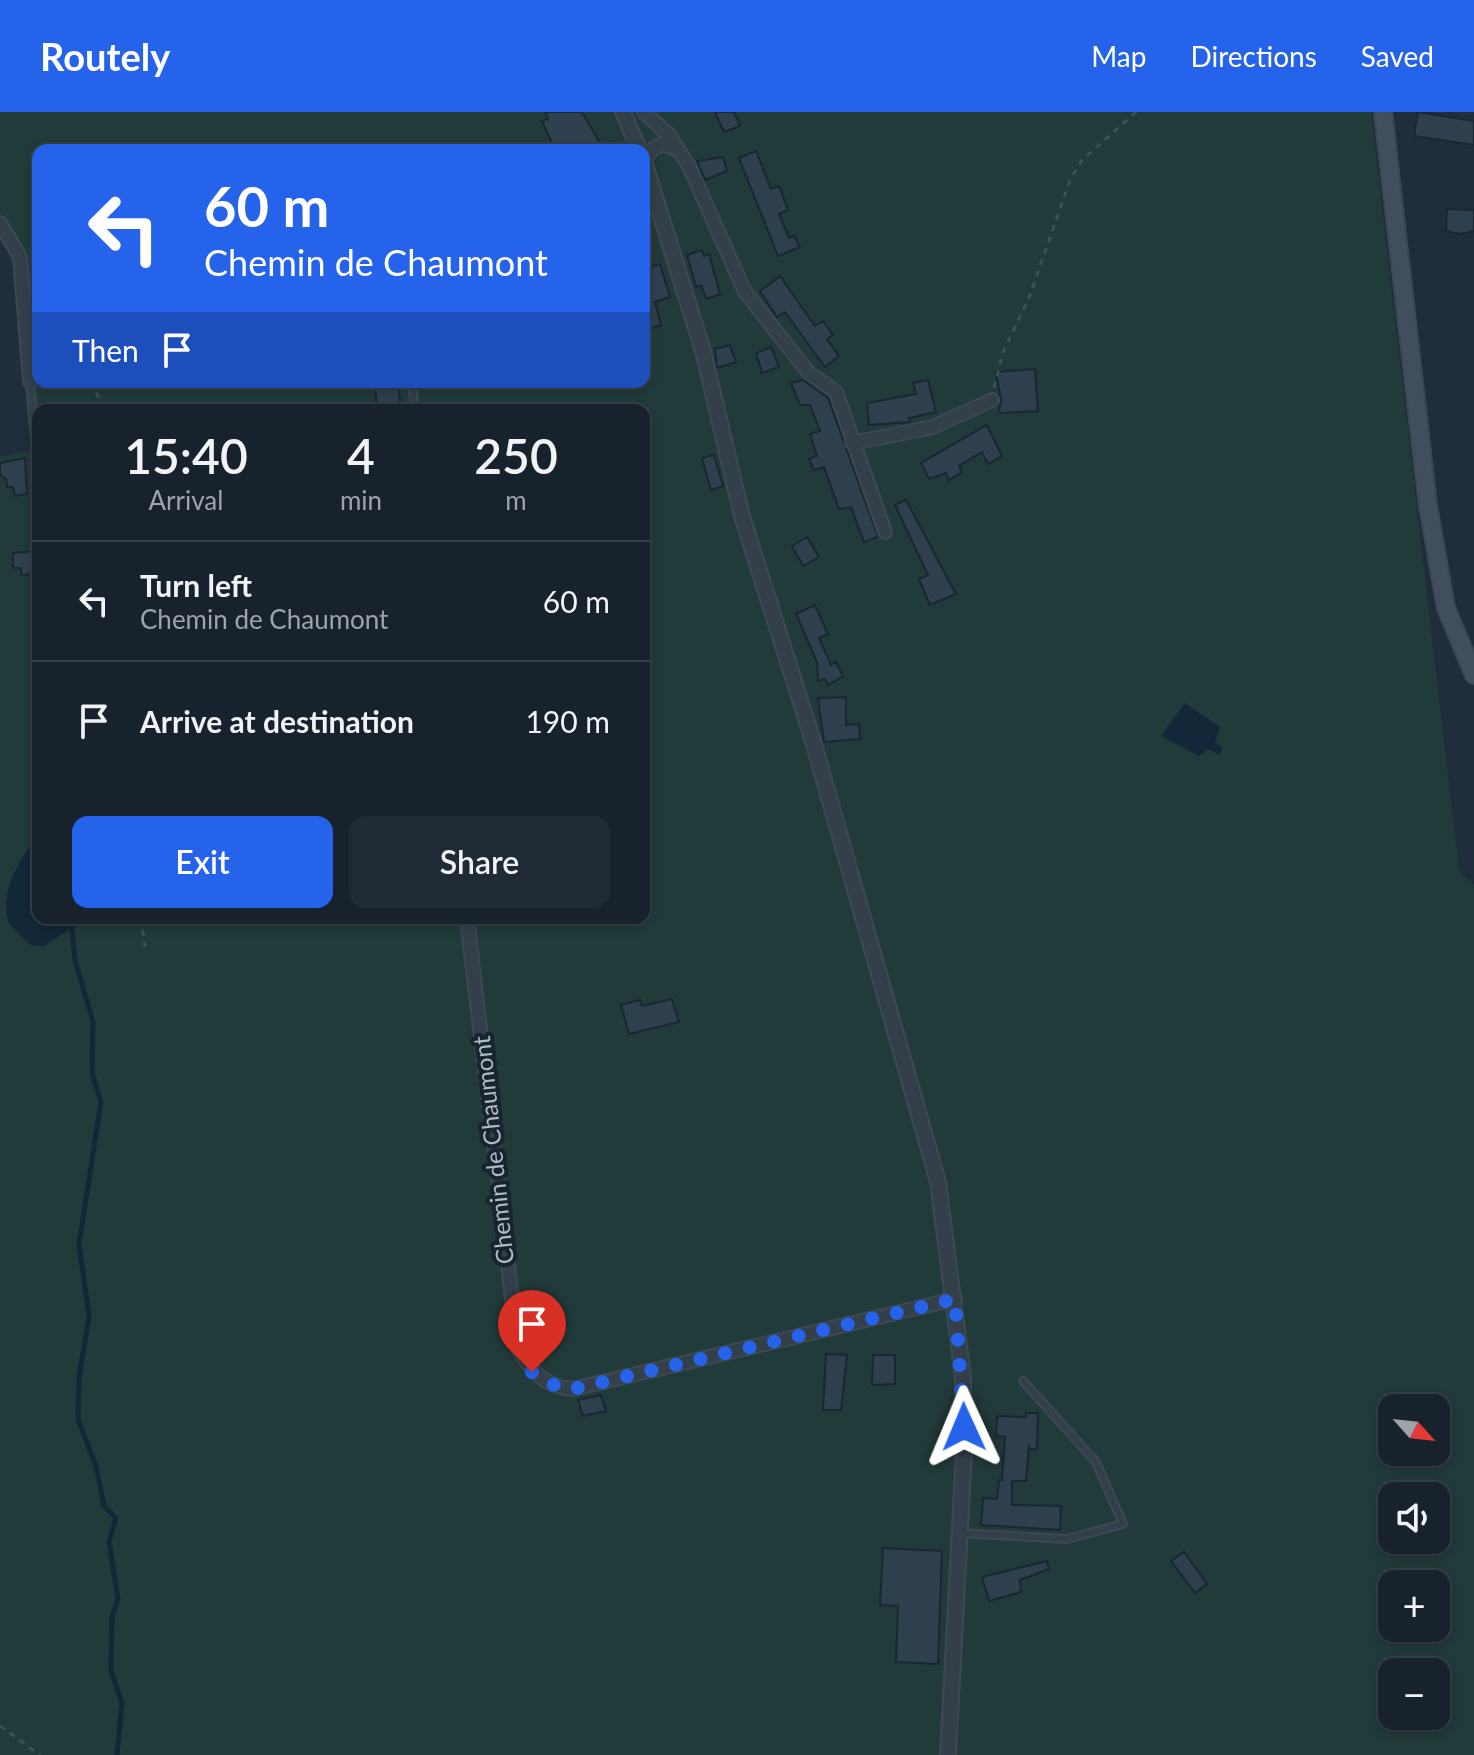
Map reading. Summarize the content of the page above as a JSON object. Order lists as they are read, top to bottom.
{
  "streets": {
    "street": ["Chemin de Chaumont"]
  },
  "north": "bottom right",
  "page": {
    "header": "Routely",
    "nav": ["Map", "Directions", "Saved"],
    "turn": ["60 m", "Chemin de Chaumont"],
    "then": "Then",
    "eta": [
      "15:40",
      "Arrival",
      "4",
      "min",
      "250",
      "m"
    ],
    "list": [
      {
        "name": "Turn left",
        "note": "Chemin de Chaumont",
        "value": "60 m"
      },
      {
        "name": "Arrive at destination",
        "value": "190 m"
      }
    ],
    "buttons": ["Exit", "Share"],
    "map_buttons": ["+", "−"]
  }
}
